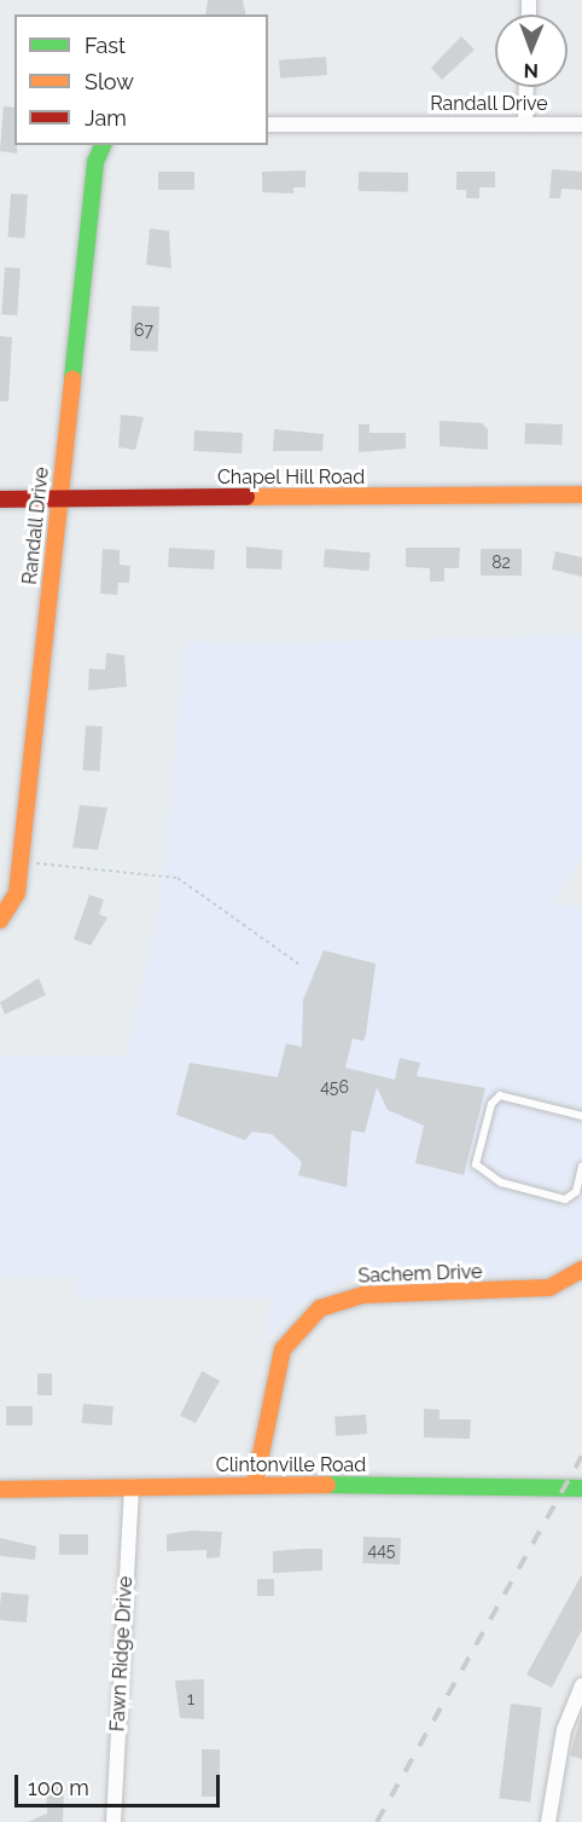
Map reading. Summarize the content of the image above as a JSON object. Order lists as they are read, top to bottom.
{
  "streets": {
    "street": [
      "Randall Drive",
      "Chapel Hill Road",
      "Sachem Drive",
      "Clintonville Road",
      "Fawn Ridge Drive"
    ]
  },
  "crossings": [
    ["Randall Drive", "Chapel Hill Road"],
    ["Sachem Drive", "Clintonville Road"],
    ["Clintonville Road", "Fawn Ridge Drive"]
  ],
  "house_numbers": [
    "67",
    "82",
    "456",
    "445",
    "1"
  ],
  "legend": ["Fast", "Slow", "Jam"],
  "scale_bar": "100 m",
  "north": "bottom"
}
